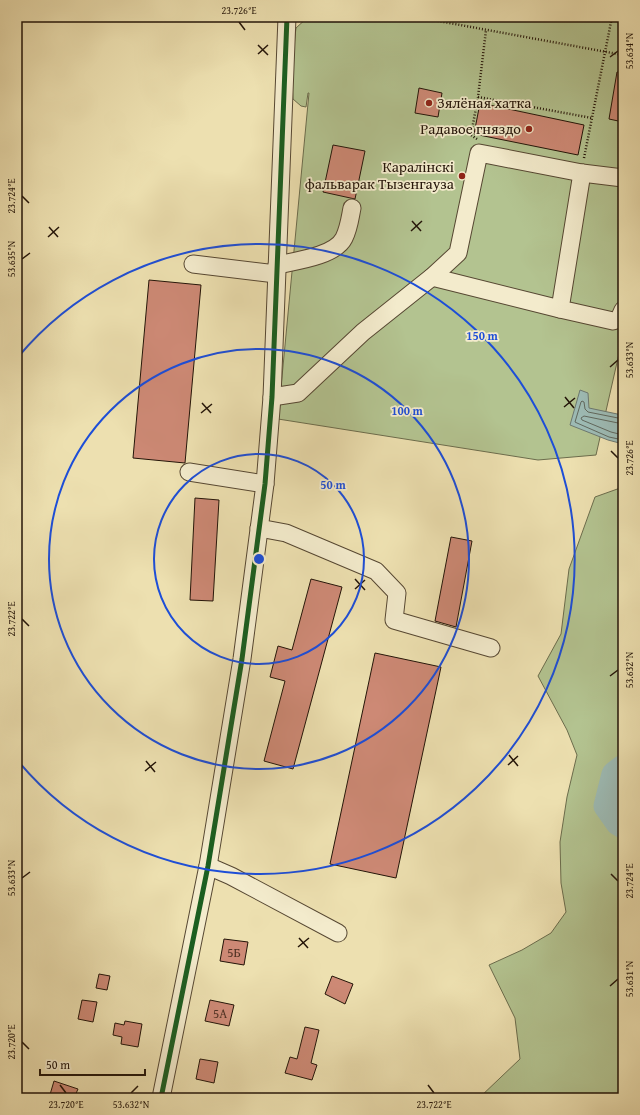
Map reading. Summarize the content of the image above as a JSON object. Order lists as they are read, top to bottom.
{
  "places": ["Зялёная хатка", "Радавое гняздо", "Каралінскі фальварак Тызенгауза"],
  "house_numbers": ["5Б", "5А"],
  "scale_bar": "50 m",
  "coordinates": [
    "23.726°E",
    "53.634°N",
    "23.724°E",
    "53.635°N",
    "53.633°N",
    "23.722°E",
    "53.632°N",
    "53.631°N",
    "23.720°E"
  ],
  "rings": ["150 m", "100 m", "50 m"]
}
